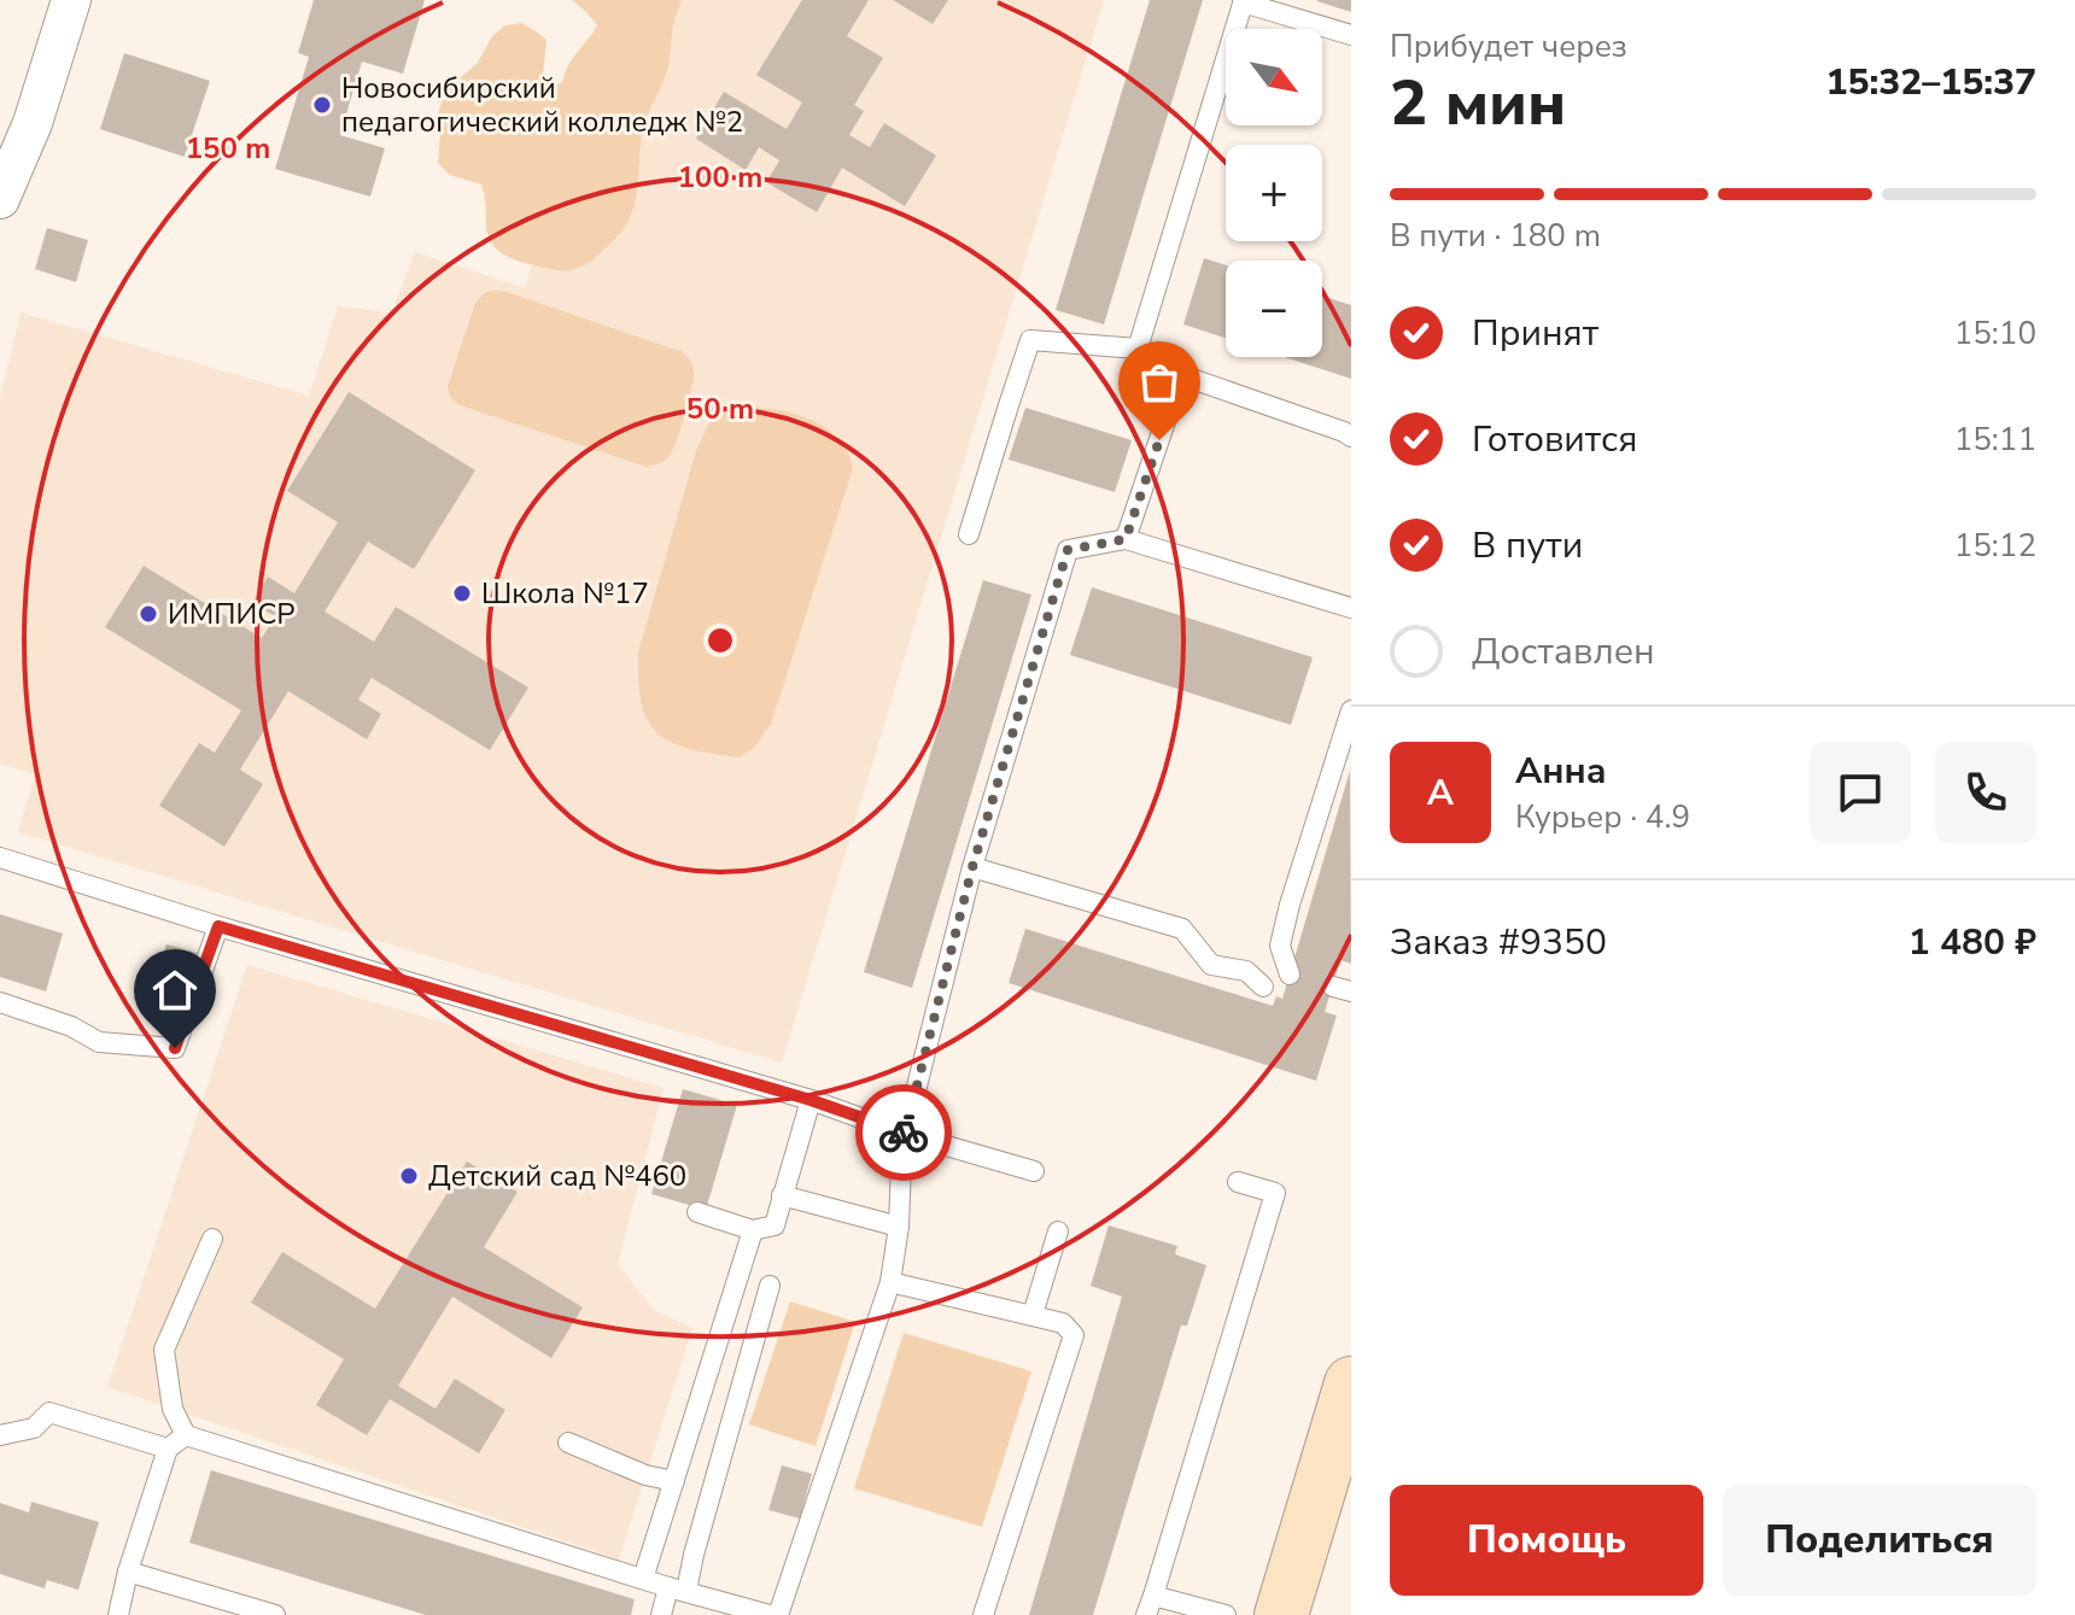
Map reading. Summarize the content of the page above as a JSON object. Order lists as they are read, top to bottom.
{
  "places": [
    "Новосибирский педагогический колледж №2",
    "Школа №17",
    "ИМПИСР",
    "Детский сад №460"
  ],
  "north": "bottom right",
  "page": {
    "heading": ["2 мин", "Прибудет через", "15:32–15:37"],
    "panel": [
      "Анна",
      "Курьер · 4.9",
      "Заказ #9350",
      "1 480 ₽"
    ],
    "map_buttons": ["+", "−"],
    "bar": "В пути · 180 m",
    "list": [
      ["Принят", "15:10"],
      ["Готовится", "15:11"],
      ["В пути", "15:12"],
      "Доставлен"
    ],
    "round": "А",
    "buttons": ["Помощь", "Поделиться"]
  },
  "rings": ["150 m", "100 m", "50 m"]
}
